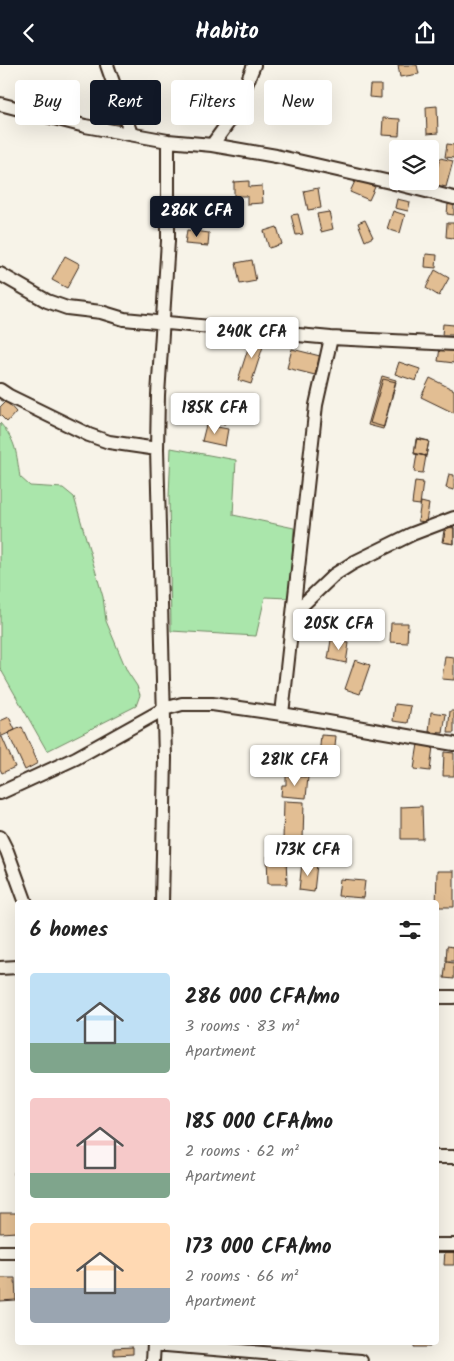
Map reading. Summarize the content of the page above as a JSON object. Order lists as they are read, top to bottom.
{
  "page": {
    "header": "Habito",
    "chip": [
      "Buy",
      "Rent",
      "Filters",
      "New"
    ],
    "price": [
      "286K CFA",
      "240K CFA",
      "185K CFA",
      "205K CFA",
      "281K CFA",
      "173K CFA"
    ],
    "heading": "6 homes",
    "list": [
      {
        "name": "286 000 CFA/mo",
        "note": "3 rooms · 83 m² · Apartment"
      },
      {
        "name": "185 000 CFA/mo",
        "note": "2 rooms · 62 m² · Apartment"
      },
      {
        "name": "173 000 CFA/mo",
        "note": "2 rooms · 66 m² · Apartment"
      }
    ]
  }
}
